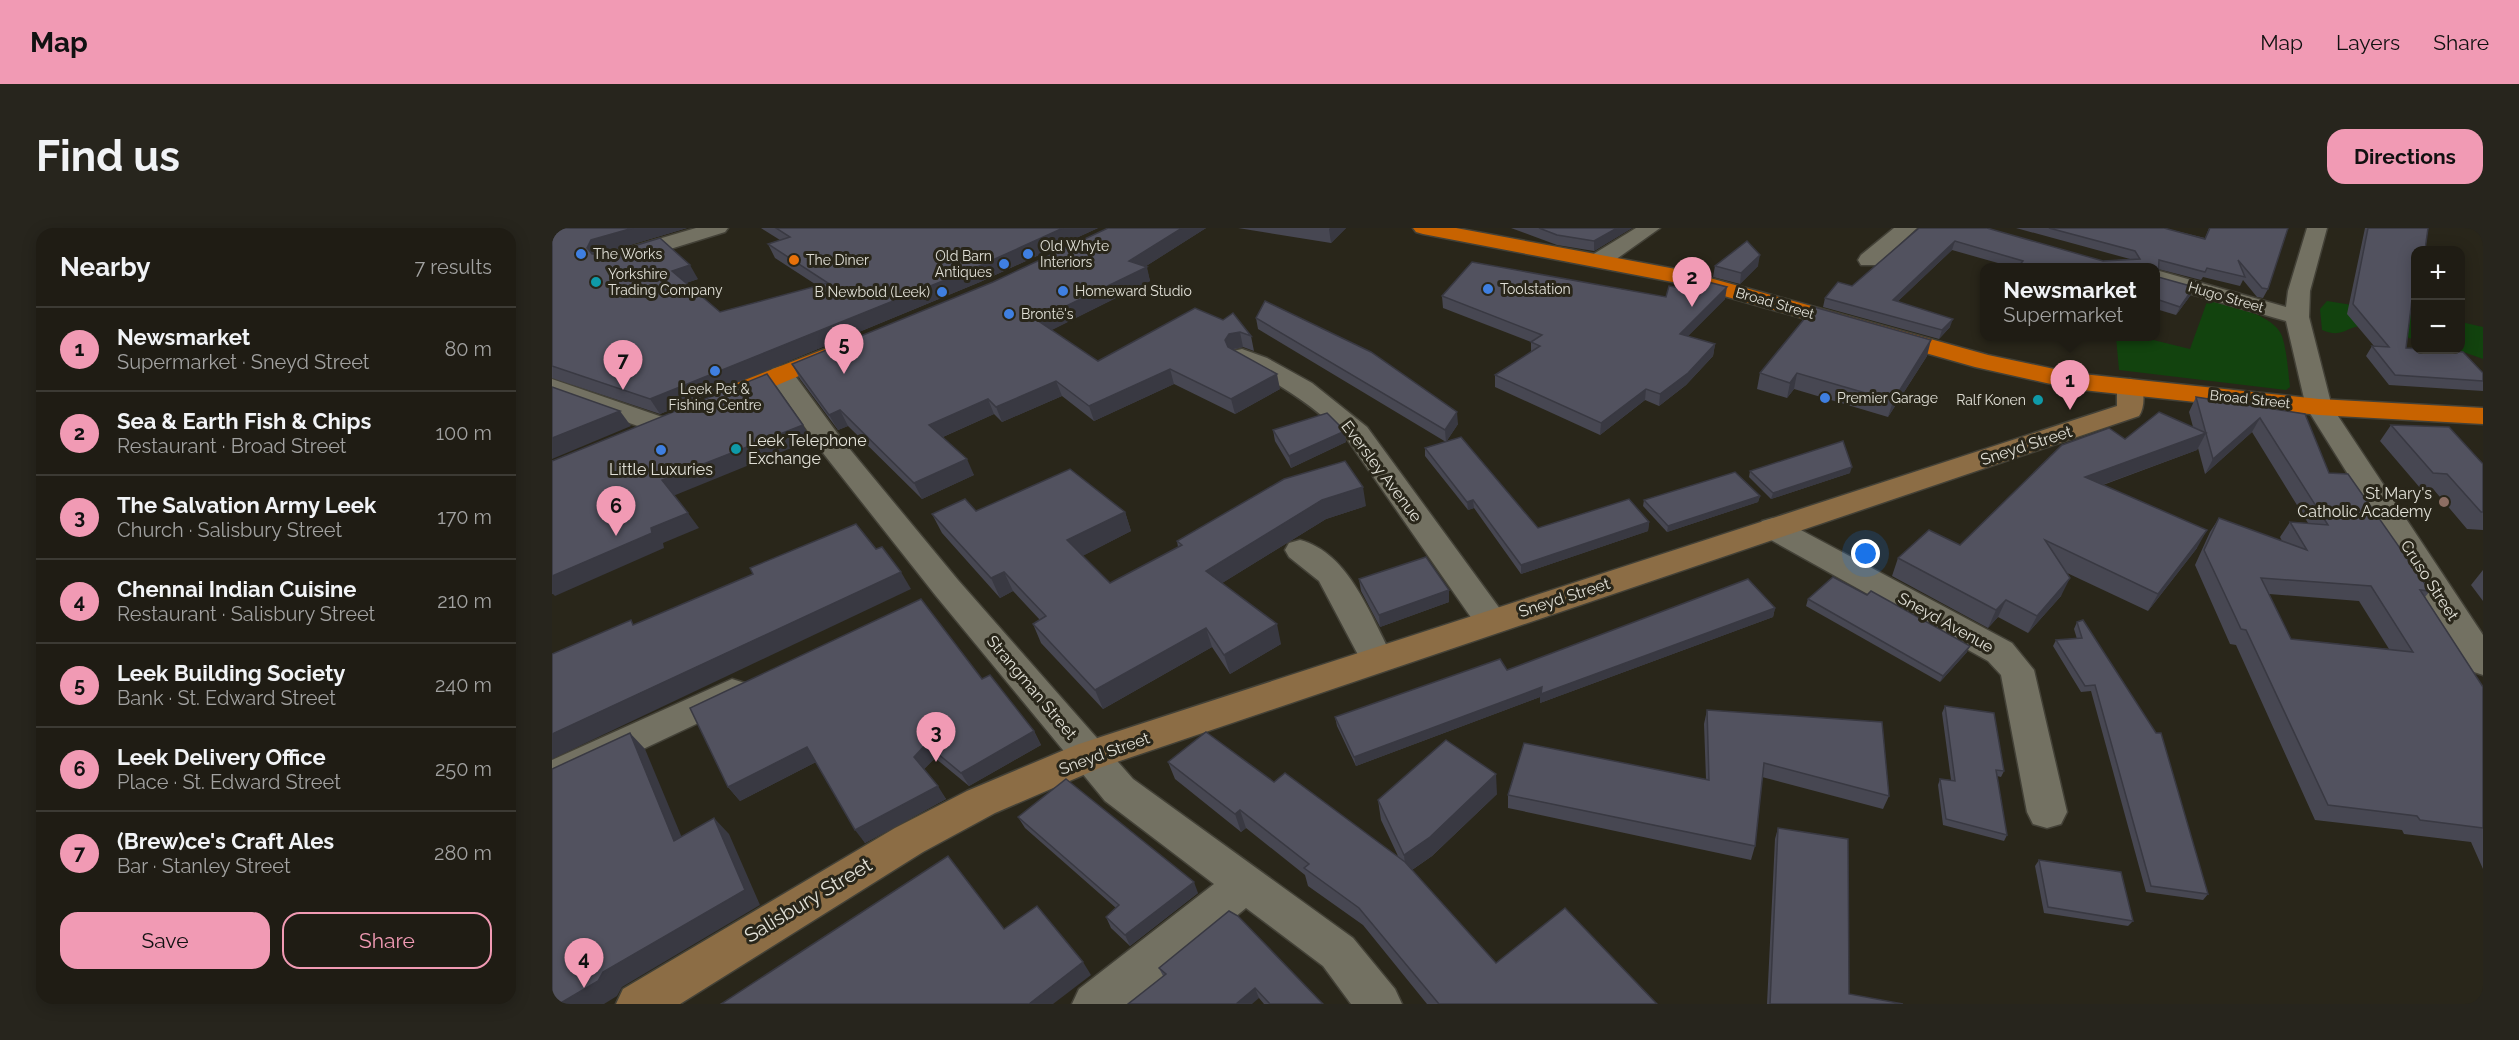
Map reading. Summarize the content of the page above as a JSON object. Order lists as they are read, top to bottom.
{
  "streets": {
    "highway": ["Broad Street"],
    "street": [
      "Hugo Street",
      "Sneyd Street",
      "Eversley Avenue",
      "Cruso Street",
      "Sneyd Avenue",
      "Strangman Street",
      "Salisbury Street"
    ]
  },
  "crossings": [
    ["Hugo Street", "Cruso Street"],
    ["Broad Street", "Sneyd Street"],
    ["Broad Street", "Cruso Street"],
    ["Sneyd Street", "Eversley Avenue"],
    ["Sneyd Street", "Sneyd Avenue"],
    ["Sneyd Street", "Strangman Street"],
    ["Sneyd Street", "Salisbury Street"]
  ],
  "places": [
    "The Works",
    "Old Whyte Interiors",
    "The Diner",
    "Old Barn Antiques",
    "Yorkshire Trading Company",
    "Toolstation",
    "Homeward Studio",
    "B Newbold (Leek)",
    "Brontë's",
    "Leek Pet & Fishing Centre",
    "Premier Garage",
    "Ralf Konen",
    "Leek Telephone Exchange",
    "Little Luxuries",
    "St Mary's Catholic Academy"
  ],
  "page": {
    "header": "Map",
    "nav": ["Map", "Layers", "Share"],
    "buttons": [
      "Directions",
      ["Save", "Share"]
    ],
    "title": "Find us",
    "heading": ["Nearby", "7 results"],
    "map_buttons": ["+", "−"],
    "pins": [
      "2",
      "5",
      "7",
      "1",
      "6",
      "3",
      "4"
    ],
    "popup": ["Newsmarket", "Supermarket"],
    "list": [
      {
        "mark": "1",
        "name": "Newsmarket",
        "note": "Supermarket · Sneyd Street",
        "value": "80 m"
      },
      {
        "mark": "2",
        "name": "Sea & Earth Fish & Chips",
        "note": "Restaurant · Broad Street",
        "value": "100 m"
      },
      {
        "mark": "3",
        "name": "The Salvation Army Leek",
        "note": "Church · Salisbury Street",
        "value": "170 m"
      },
      {
        "mark": "4",
        "name": "Chennai Indian Cuisine",
        "note": "Restaurant · Salisbury Street",
        "value": "210 m"
      },
      {
        "mark": "5",
        "name": "Leek Building Society",
        "note": "Bank · St. Edward Street",
        "value": "240 m"
      },
      {
        "mark": "6",
        "name": "Leek Delivery Office",
        "note": "Place · St. Edward Street",
        "value": "250 m"
      },
      {
        "mark": "7",
        "name": "(Brew)ce's Craft Ales",
        "note": "Bar · Stanley Street",
        "value": "280 m"
      }
    ]
  }
}
